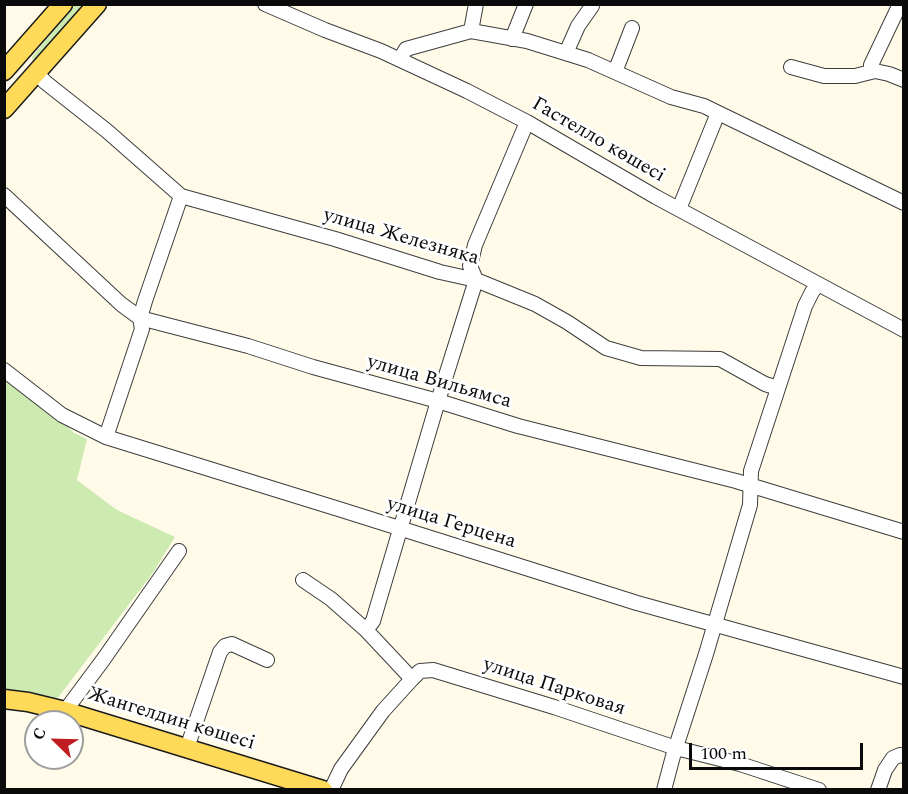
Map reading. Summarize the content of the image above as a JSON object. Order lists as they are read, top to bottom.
{
  "streets": {
    "main road": ["Жангелдин көшесі"],
    "street": [
      "Гастелло көшесі",
      "улица Железняка",
      "улица Вильямса",
      "улица Герцена",
      "улица Парковая"
    ]
  },
  "scale_bar": "100 m",
  "north": "top left"
}
